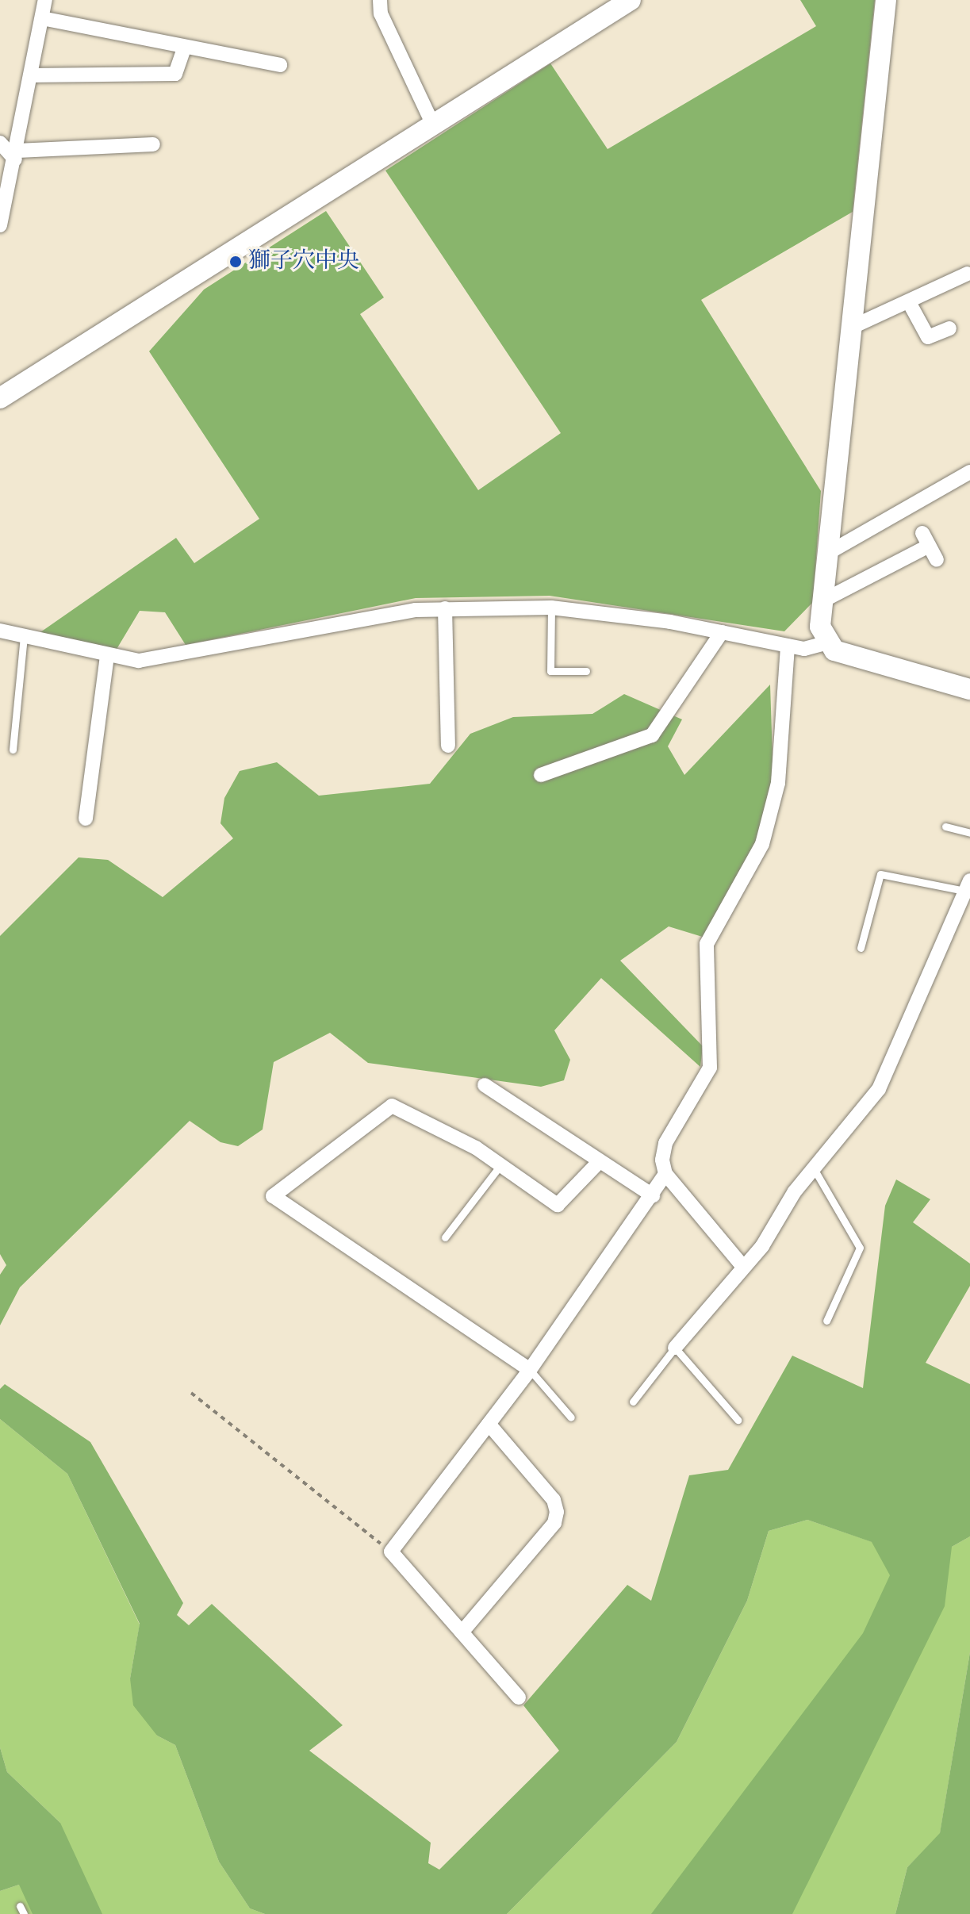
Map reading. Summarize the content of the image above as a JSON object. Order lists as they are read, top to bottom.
{
  "places": ["獅子穴中央"]
}
